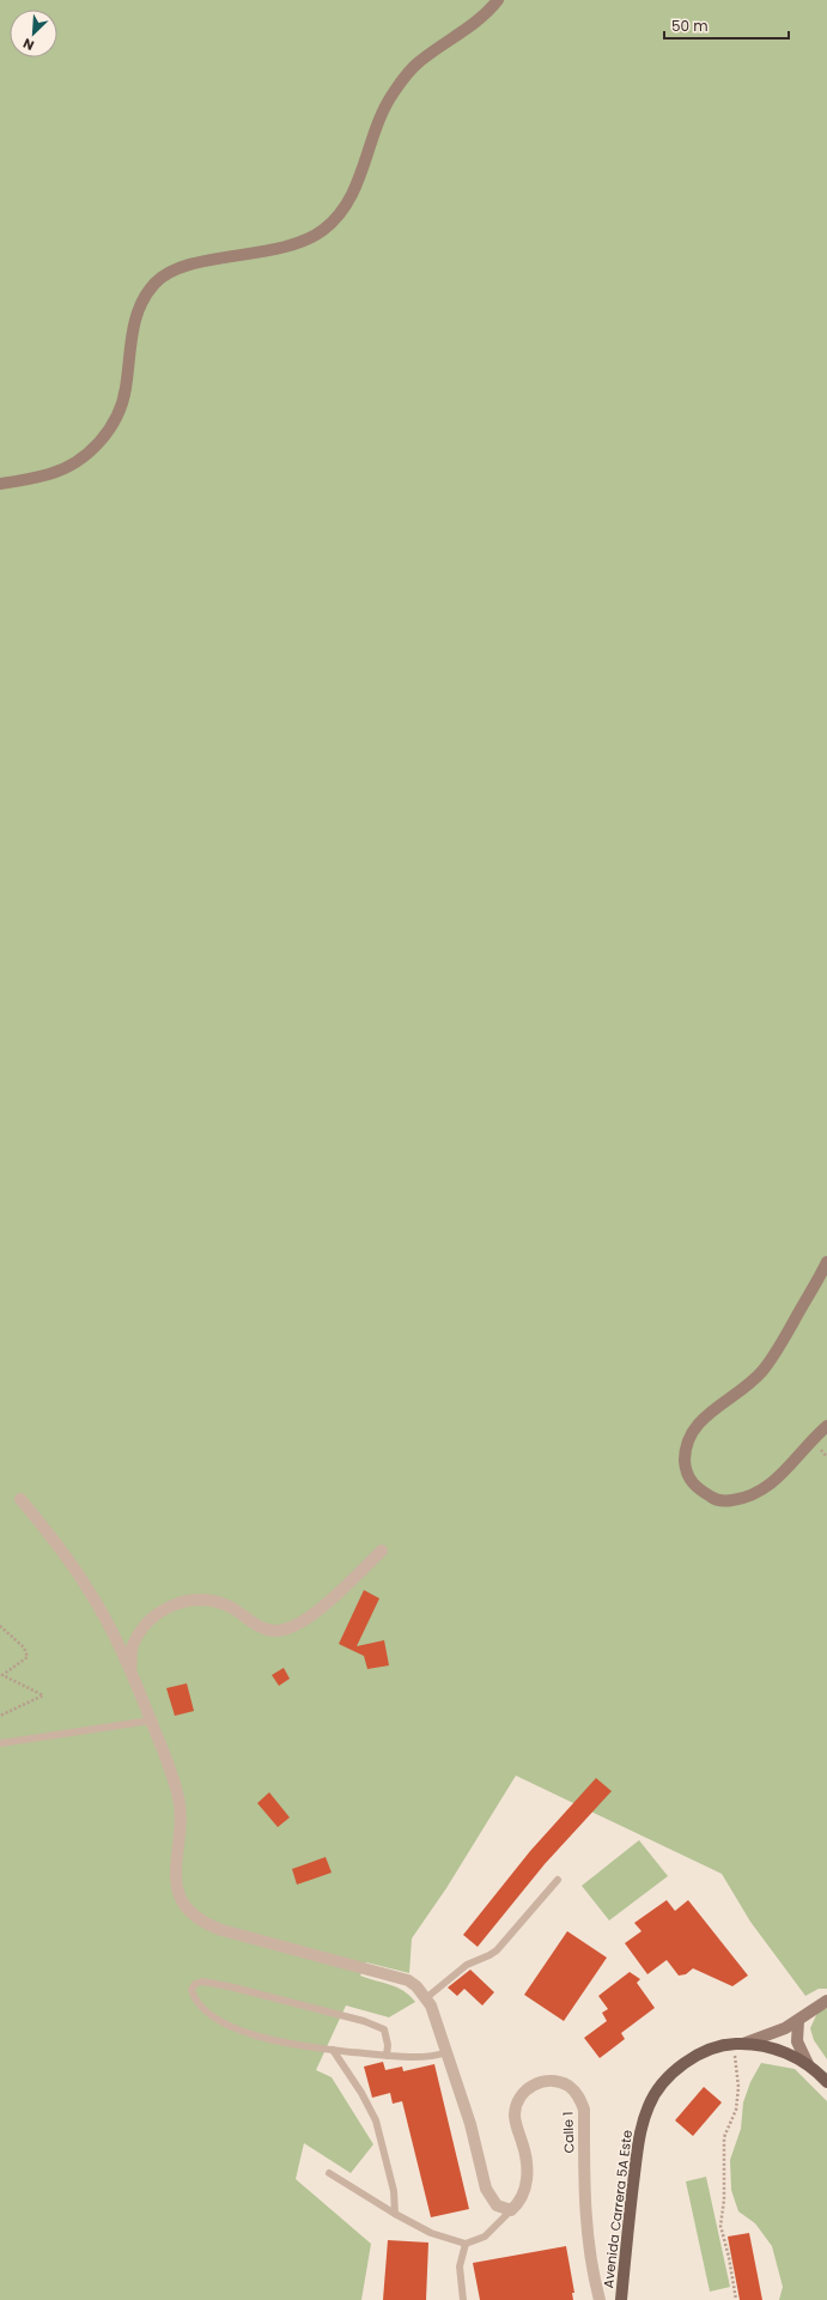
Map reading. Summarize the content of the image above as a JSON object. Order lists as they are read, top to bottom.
{
  "streets": {
    "main road": ["Avenida Carrera 5A Este"],
    "street": ["Calle 1"]
  },
  "scale_bar": "50 m",
  "north": "bottom left"
}
